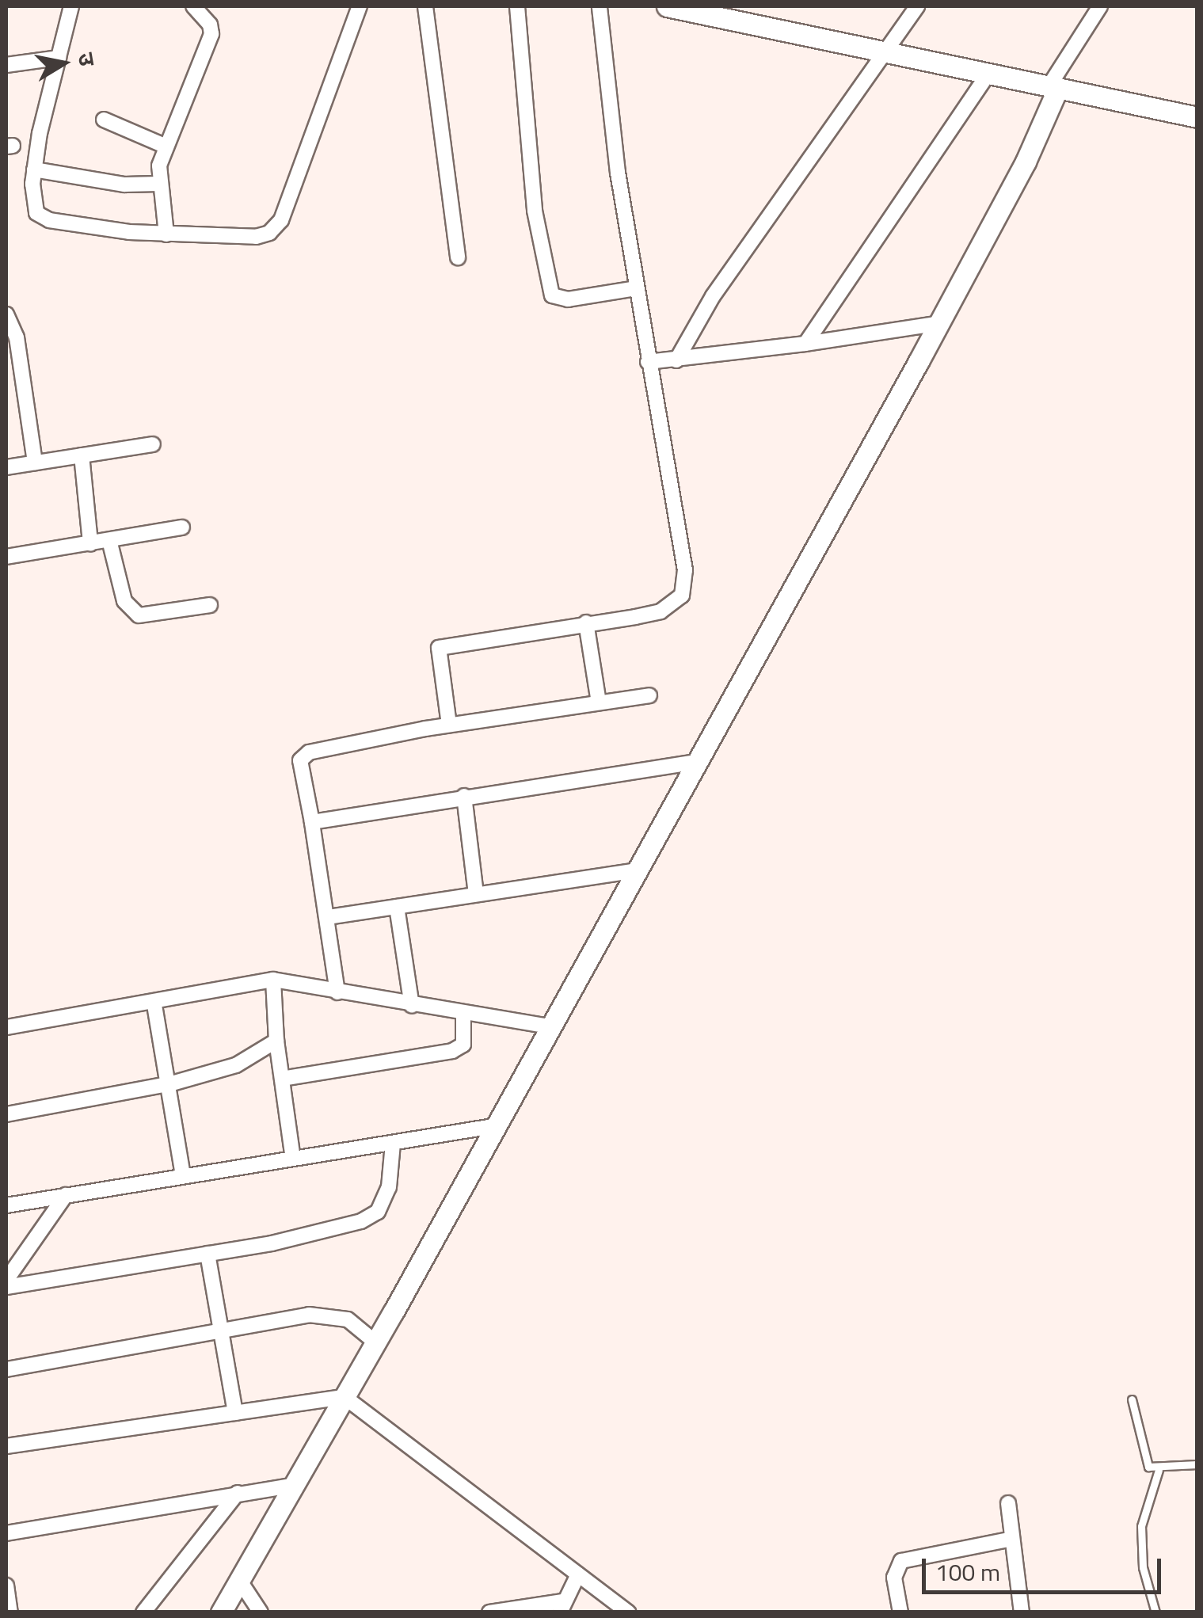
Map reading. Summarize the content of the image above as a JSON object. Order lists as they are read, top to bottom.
{
  "scale_bar": "100 m",
  "north": "right"
}
